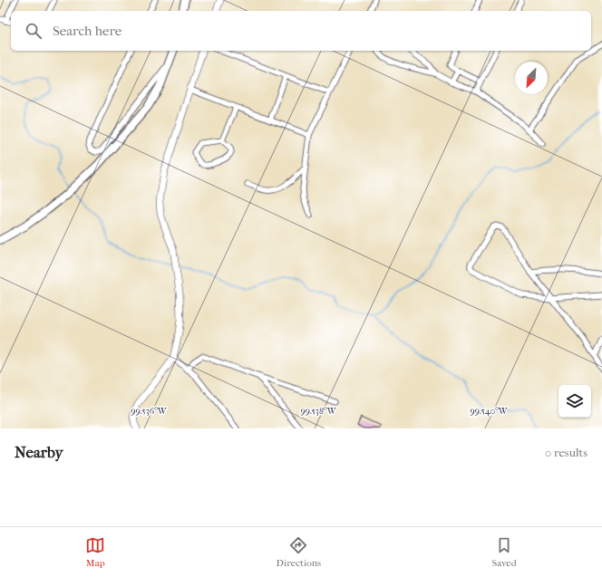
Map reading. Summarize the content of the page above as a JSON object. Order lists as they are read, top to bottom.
{
  "north": "bottom left",
  "page": {
    "search": "Search here",
    "heading": ["Nearby", "0 results"],
    "nav": ["Map", "Directions", "Saved"]
  },
  "coordinates": ["99.536°W", "99.538°W", "99.540°W"]
}
